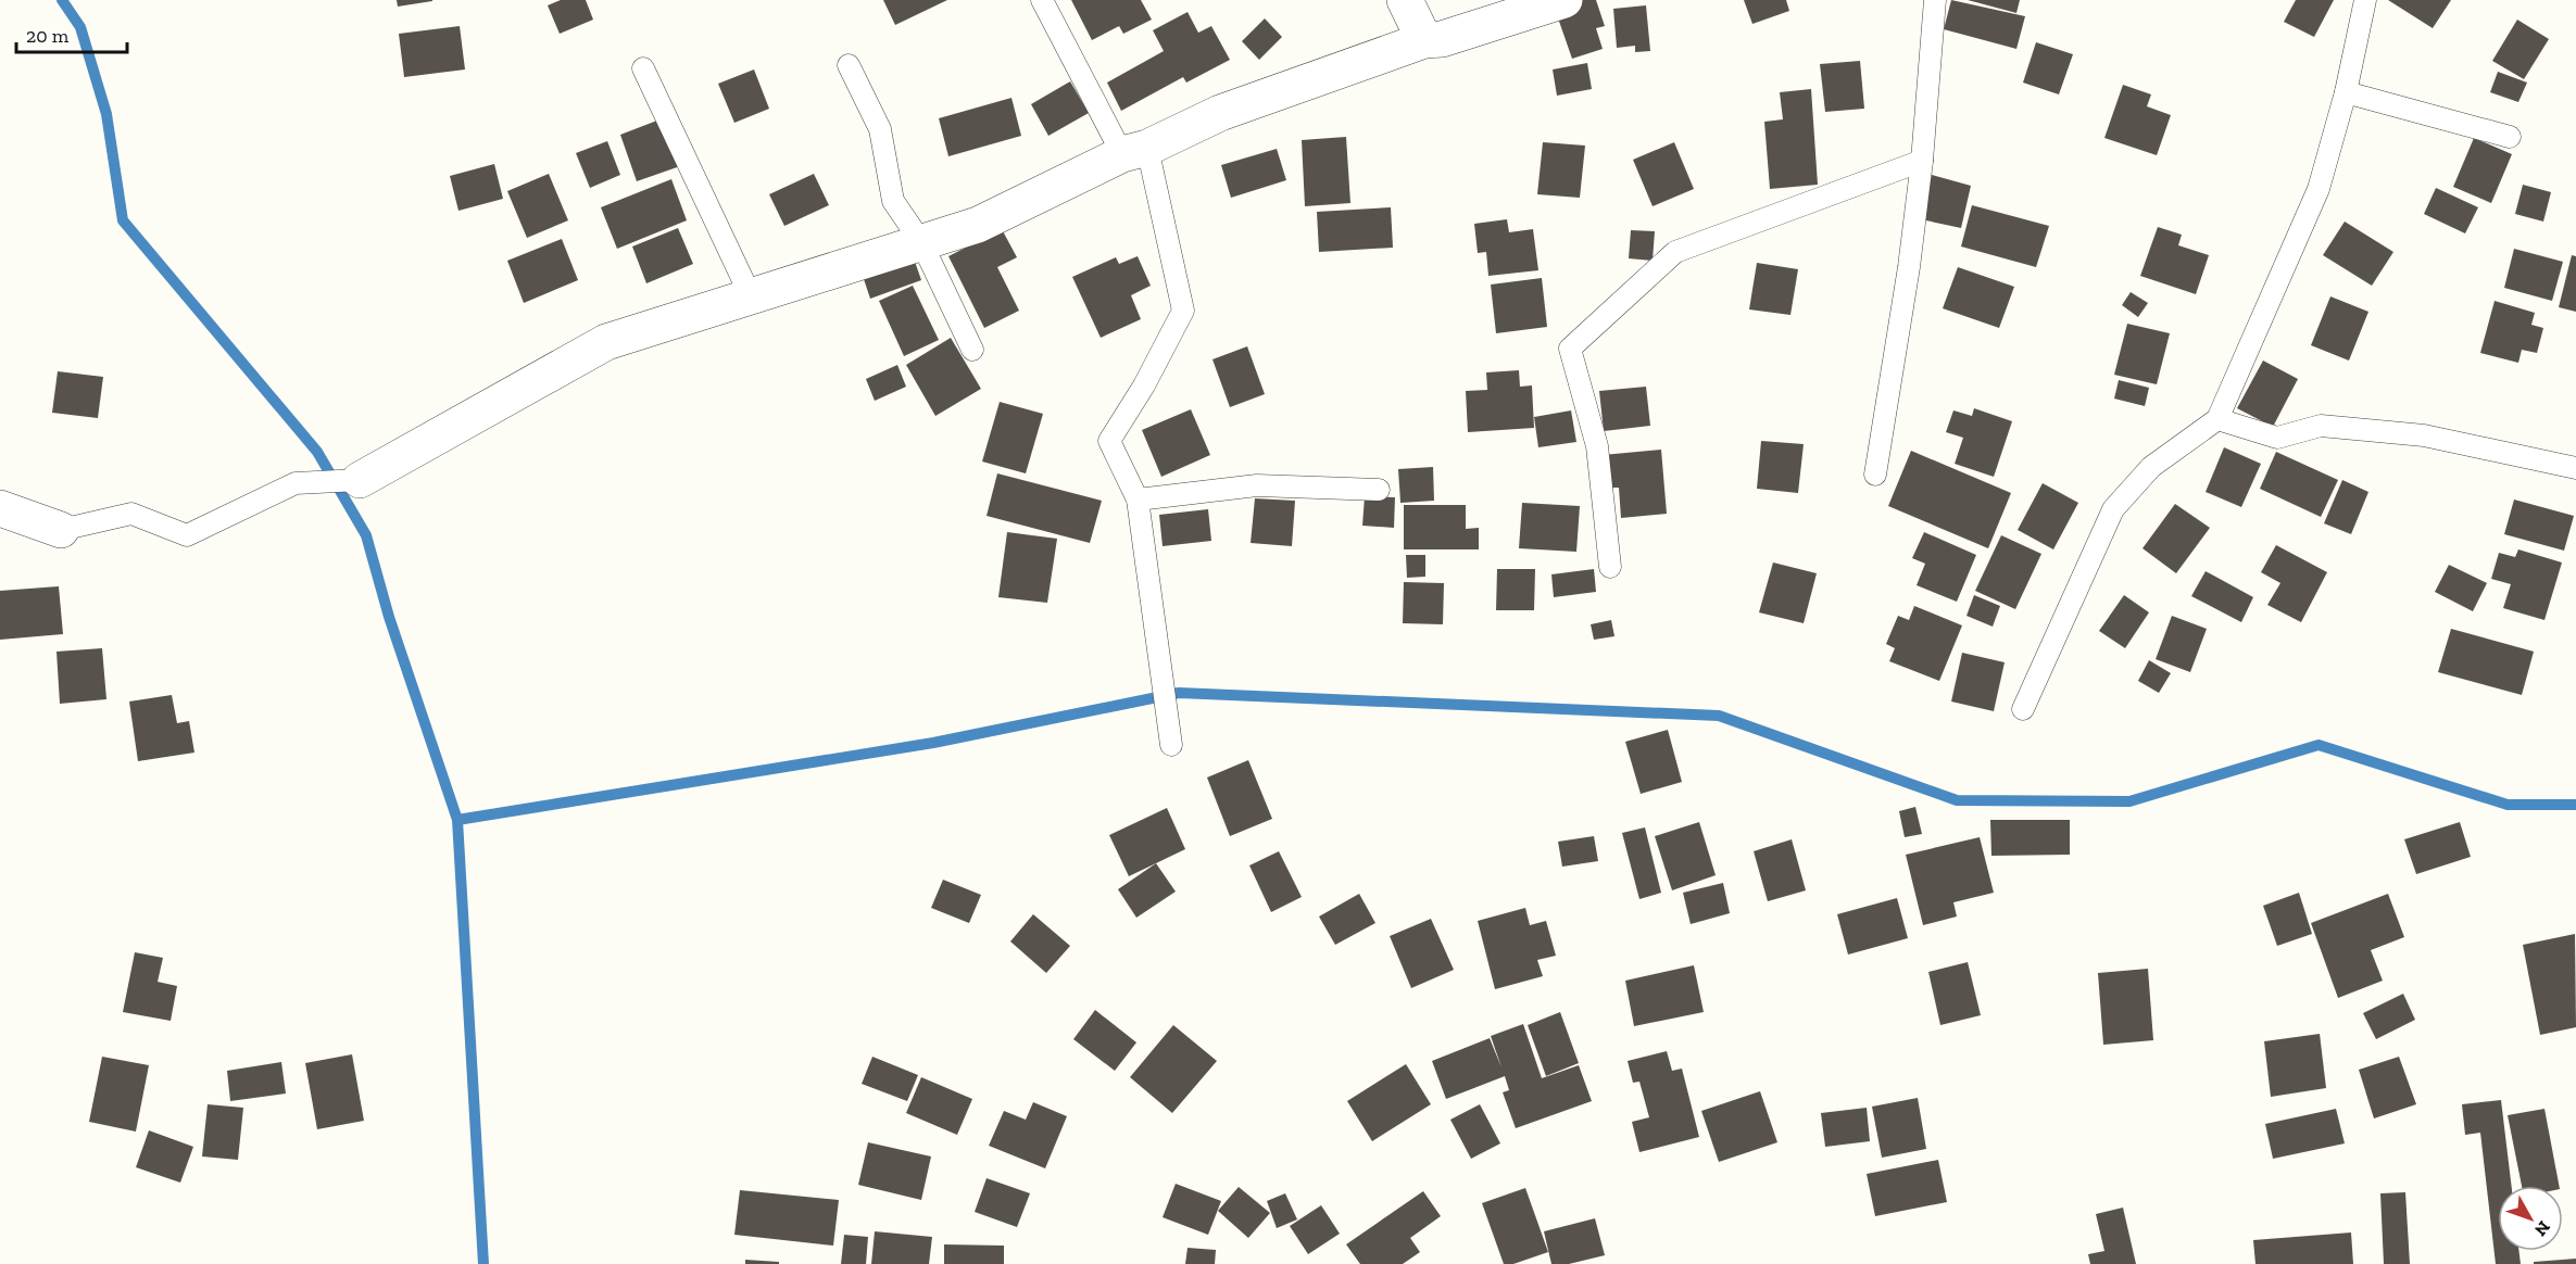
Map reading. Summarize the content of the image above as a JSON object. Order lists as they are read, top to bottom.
{
  "scale_bar": "20 m",
  "north": "bottom right"
}
